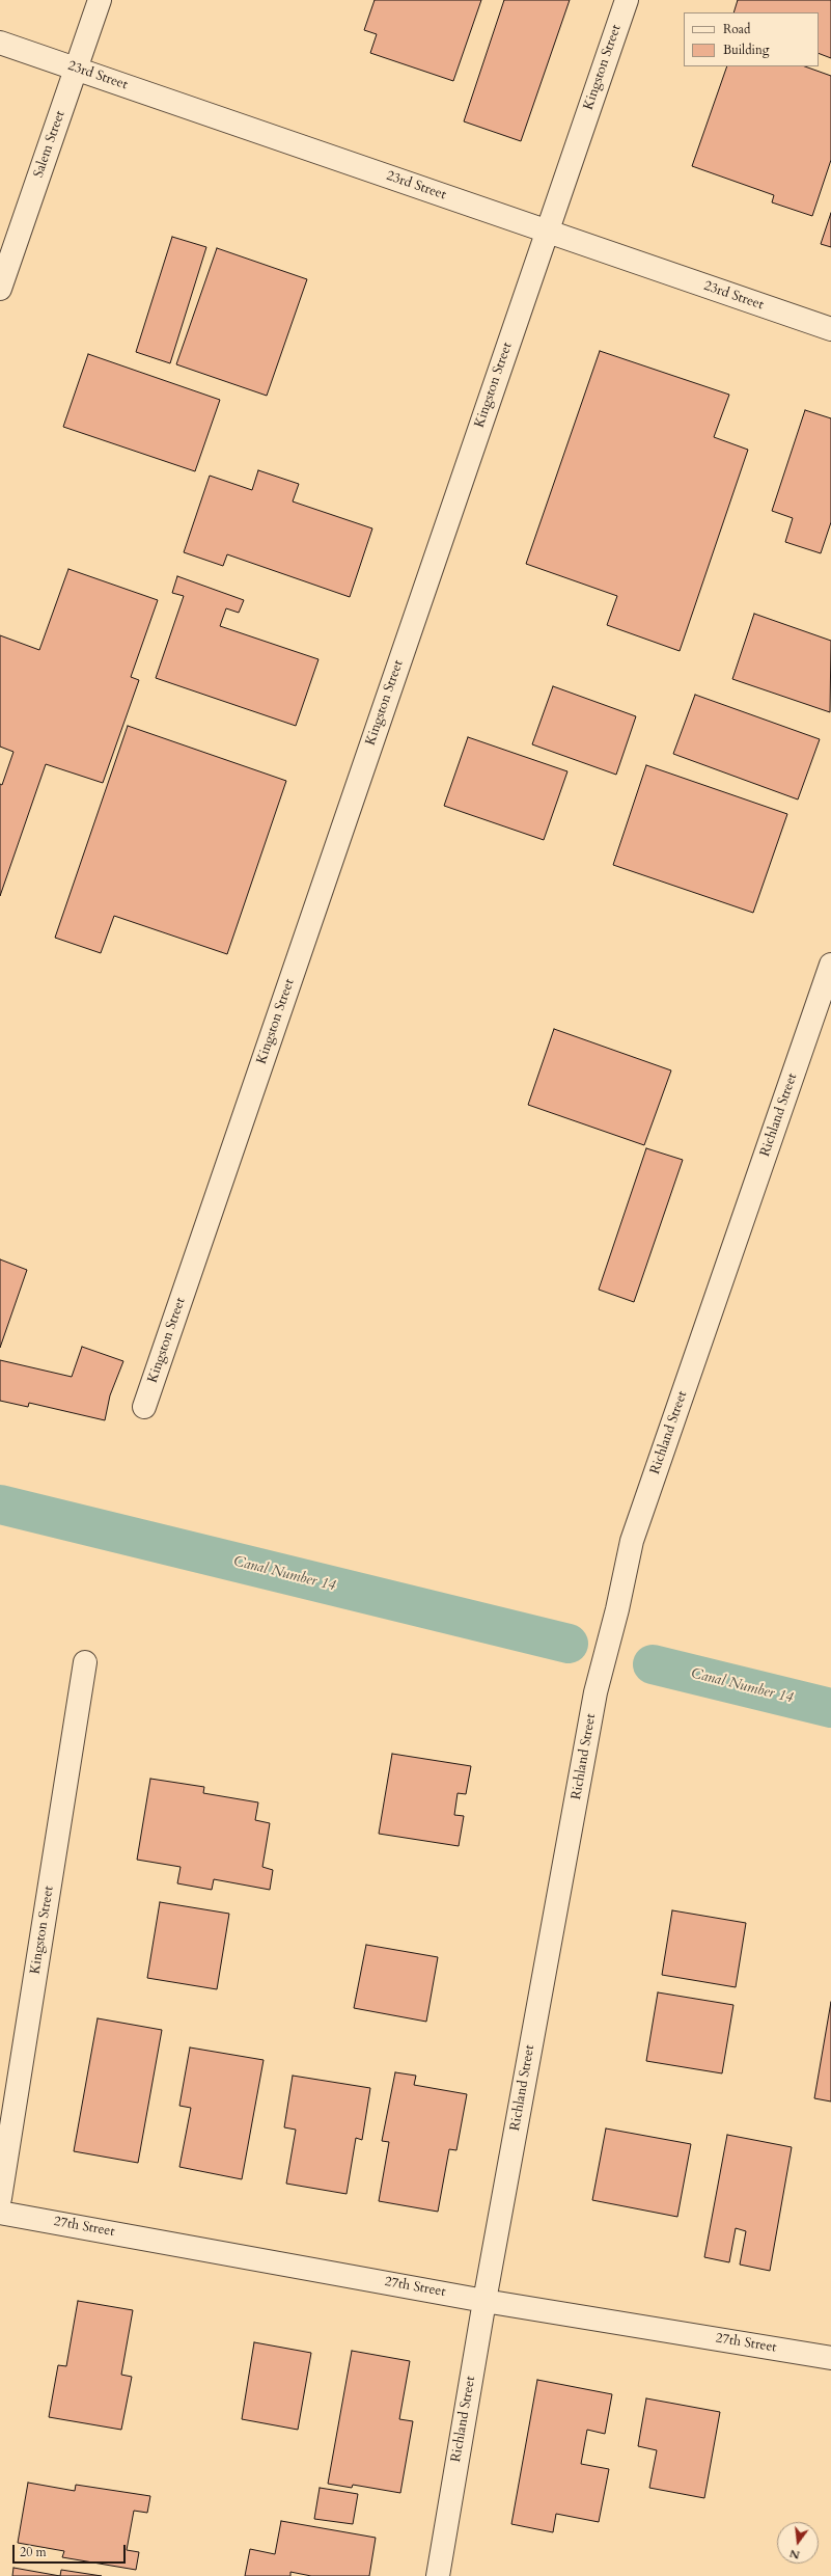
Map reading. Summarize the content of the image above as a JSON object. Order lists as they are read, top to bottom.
{
  "streets": {
    "street": [
      "Kingston Street",
      "23rd Street",
      "Salem Street",
      "Richland Street",
      "27th Street"
    ]
  },
  "crossings": [
    ["Kingston Street", "23rd Street"],
    ["23rd Street", "Salem Street"],
    ["Richland Street", "27th Street"]
  ],
  "water": ["Canal Number 14"],
  "legend": ["Road", "Building"],
  "scale_bar": "20 m",
  "north": "bottom"
}
